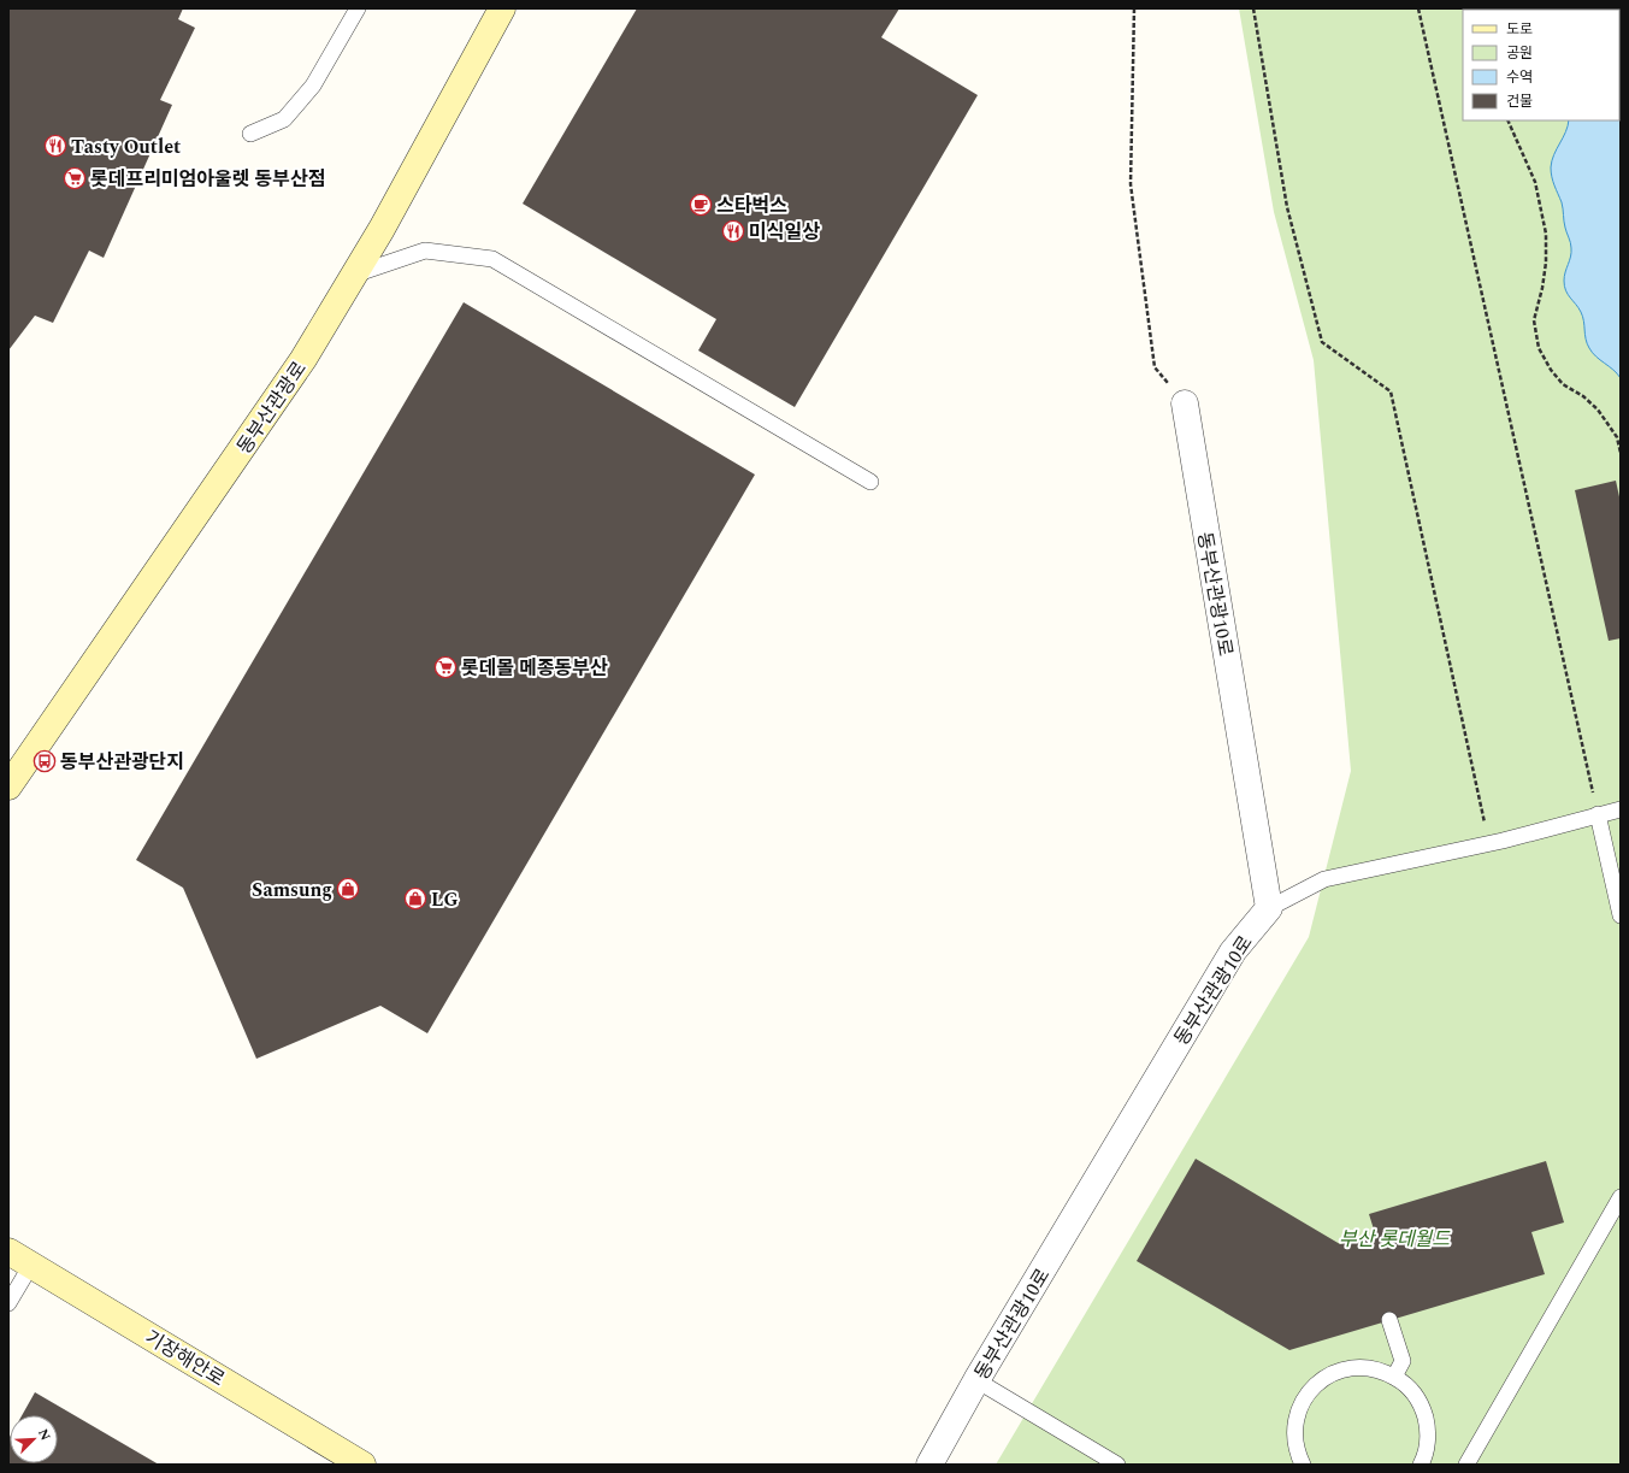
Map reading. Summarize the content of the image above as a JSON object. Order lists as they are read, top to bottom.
{
  "streets": {
    "main road": ["동부산관광로", "기장해안로"],
    "street": ["동부산관광10로"]
  },
  "parks": ["부산 롯데월드"],
  "places": {
    "restaurant": ["Tasty Outlet", "미식일상"],
    "supermarket": ["롯데프리미엄아울렛 동부산점", "롯데몰 메종동부산"],
    "cafe": ["스타벅스"],
    "bus stop": ["동부산관광단지"],
    "shop": ["Samsung", "LG"]
  },
  "legend": [
    "도로",
    "공원",
    "수역",
    "건물"
  ],
  "north": "top right"
}
